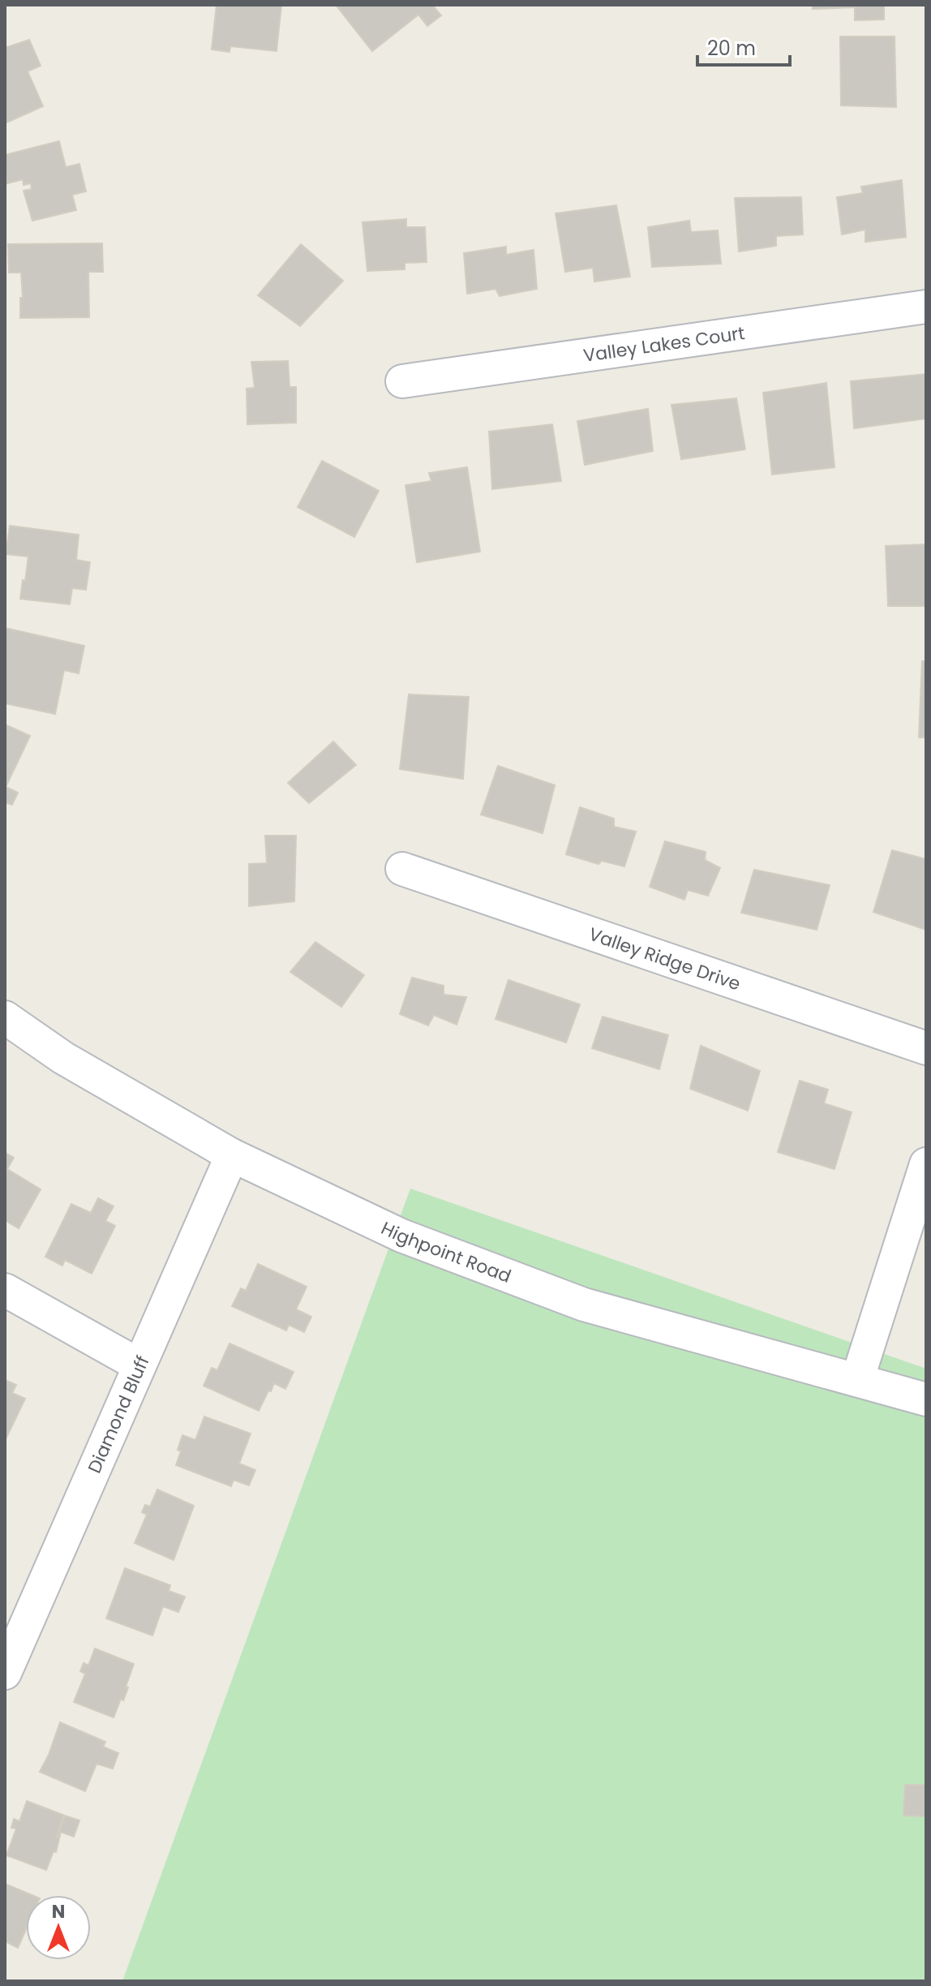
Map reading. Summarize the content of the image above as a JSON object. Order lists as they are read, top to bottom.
{
  "streets": {
    "street": [
      "Valley Lakes Court",
      "Valley Ridge Drive",
      "Highpoint Road",
      "Diamond Bluff"
    ]
  },
  "crossings": [
    ["Highpoint Road", "Diamond Bluff"]
  ],
  "scale_bar": "20 m",
  "north": "top"
}
